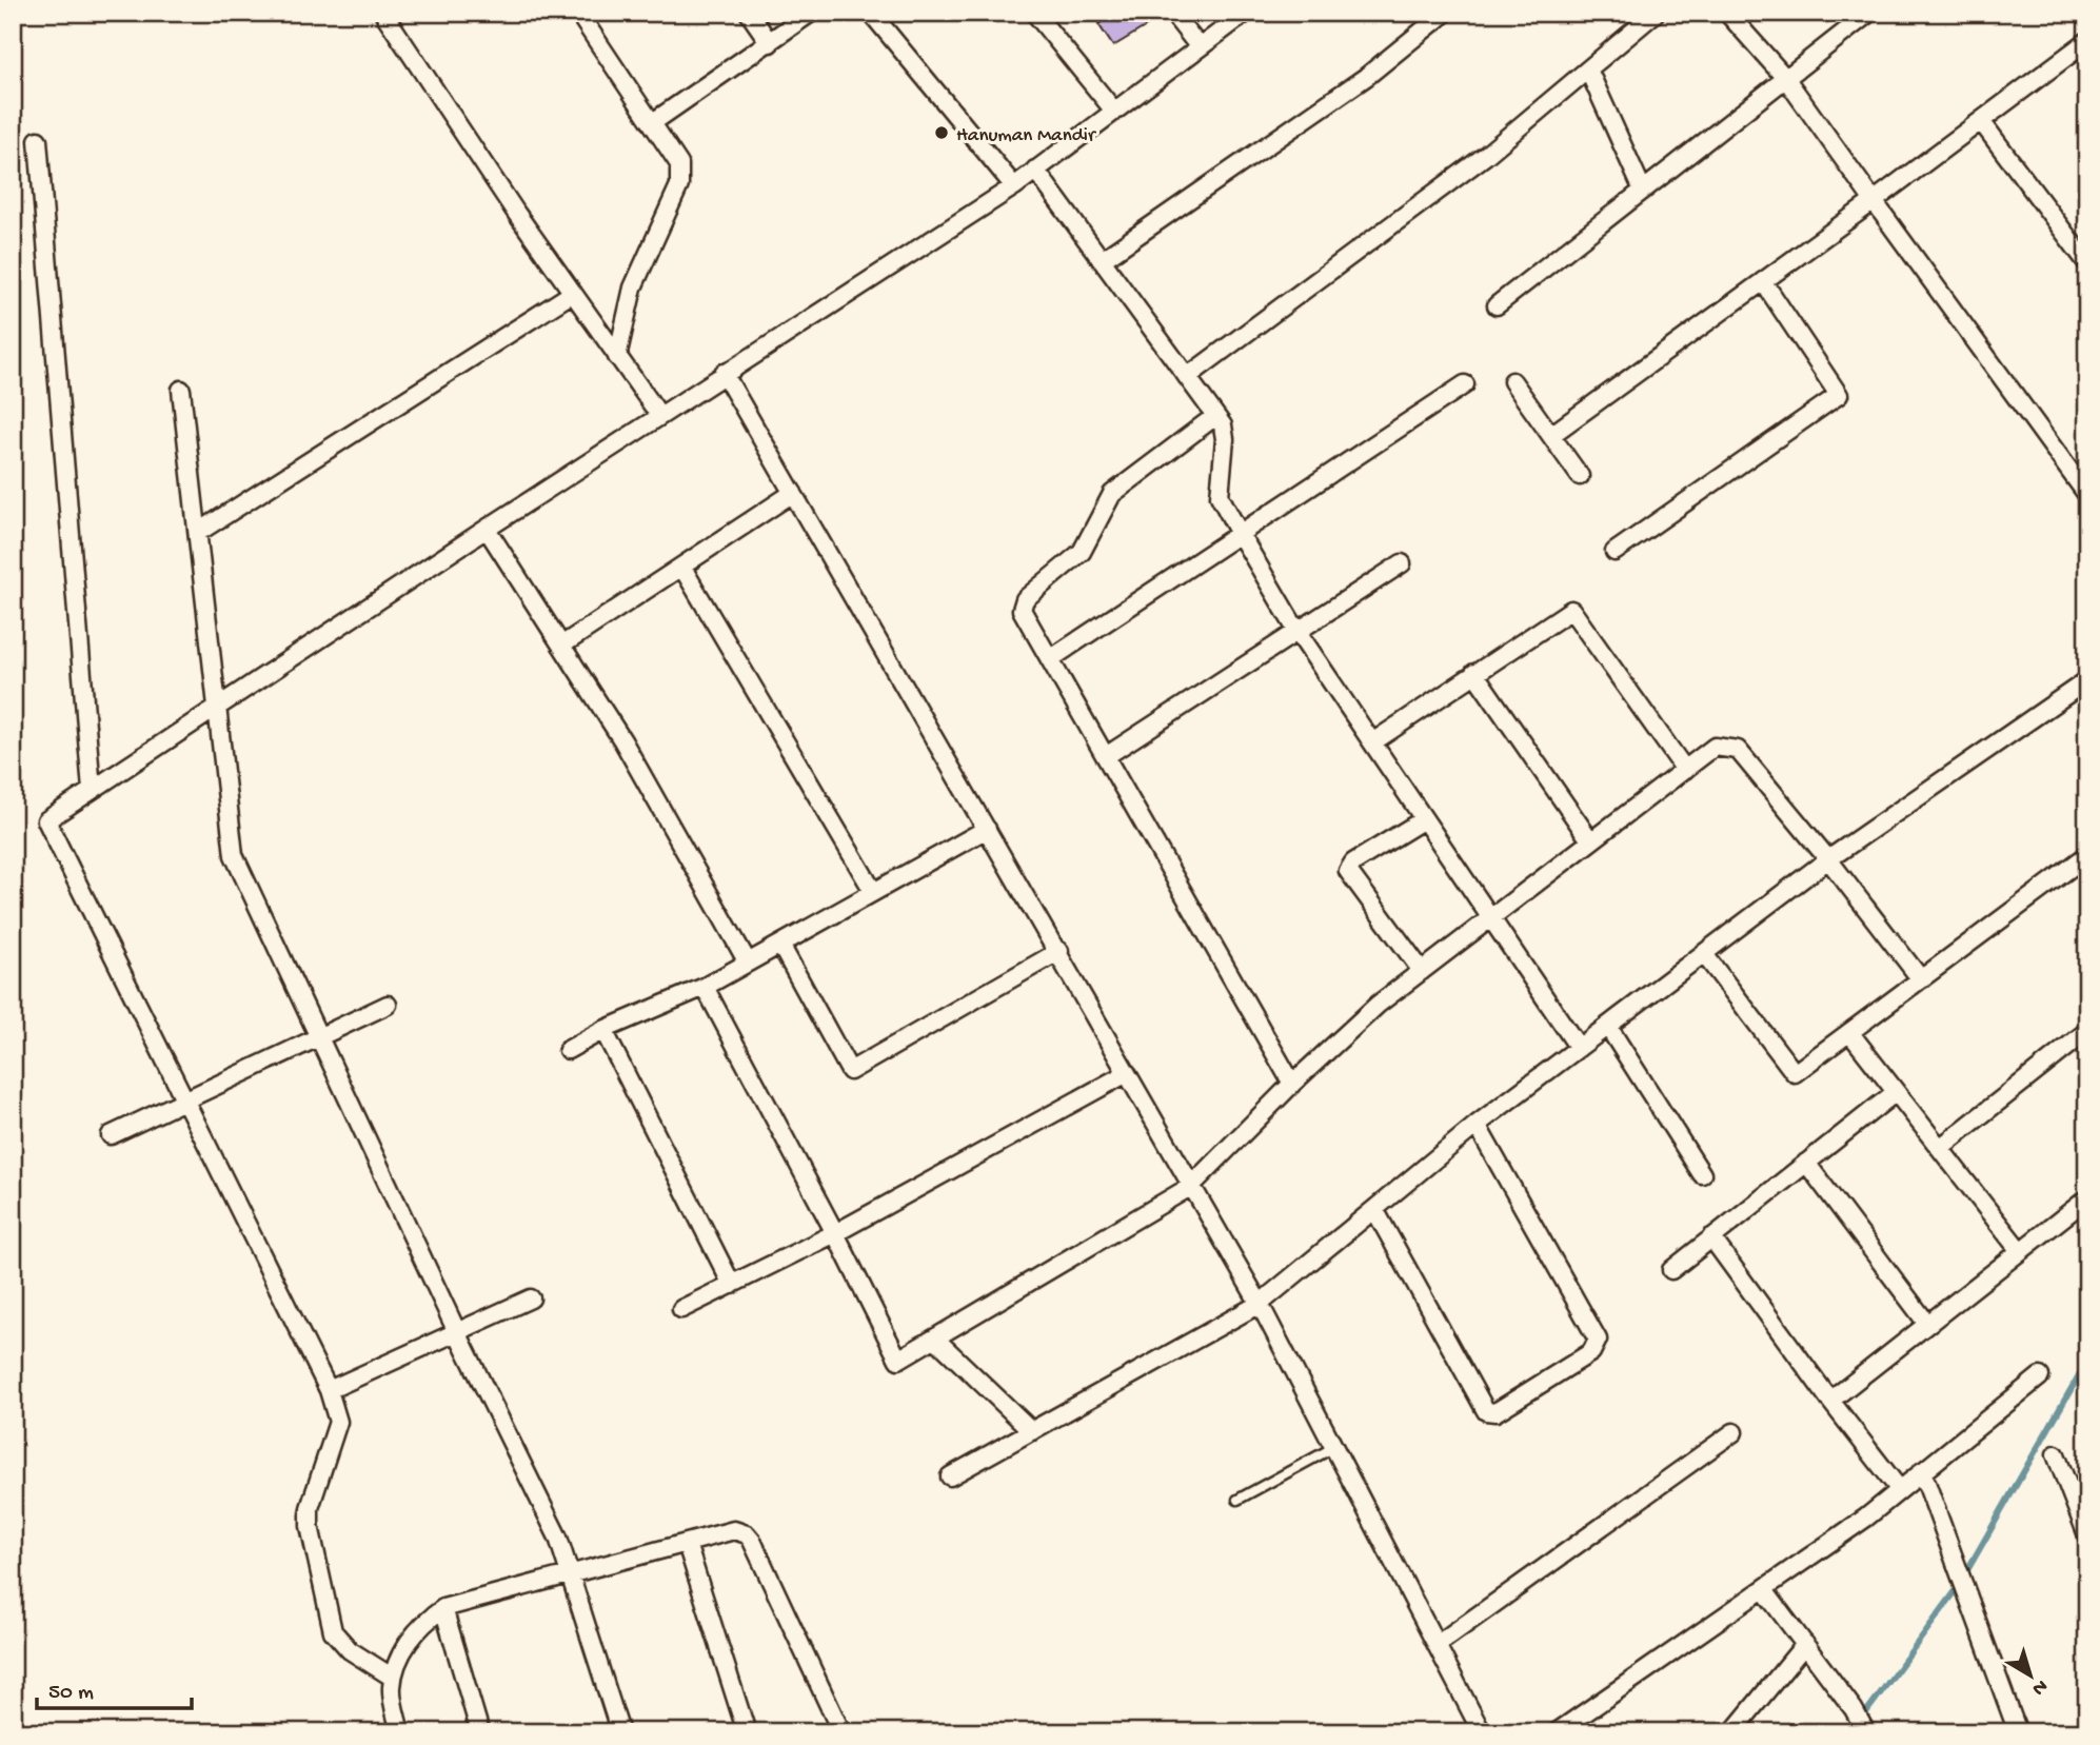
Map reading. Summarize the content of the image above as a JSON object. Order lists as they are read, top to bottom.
{
  "places": ["Hanuman Mandir"],
  "scale_bar": "50 m",
  "north": "bottom right"
}
